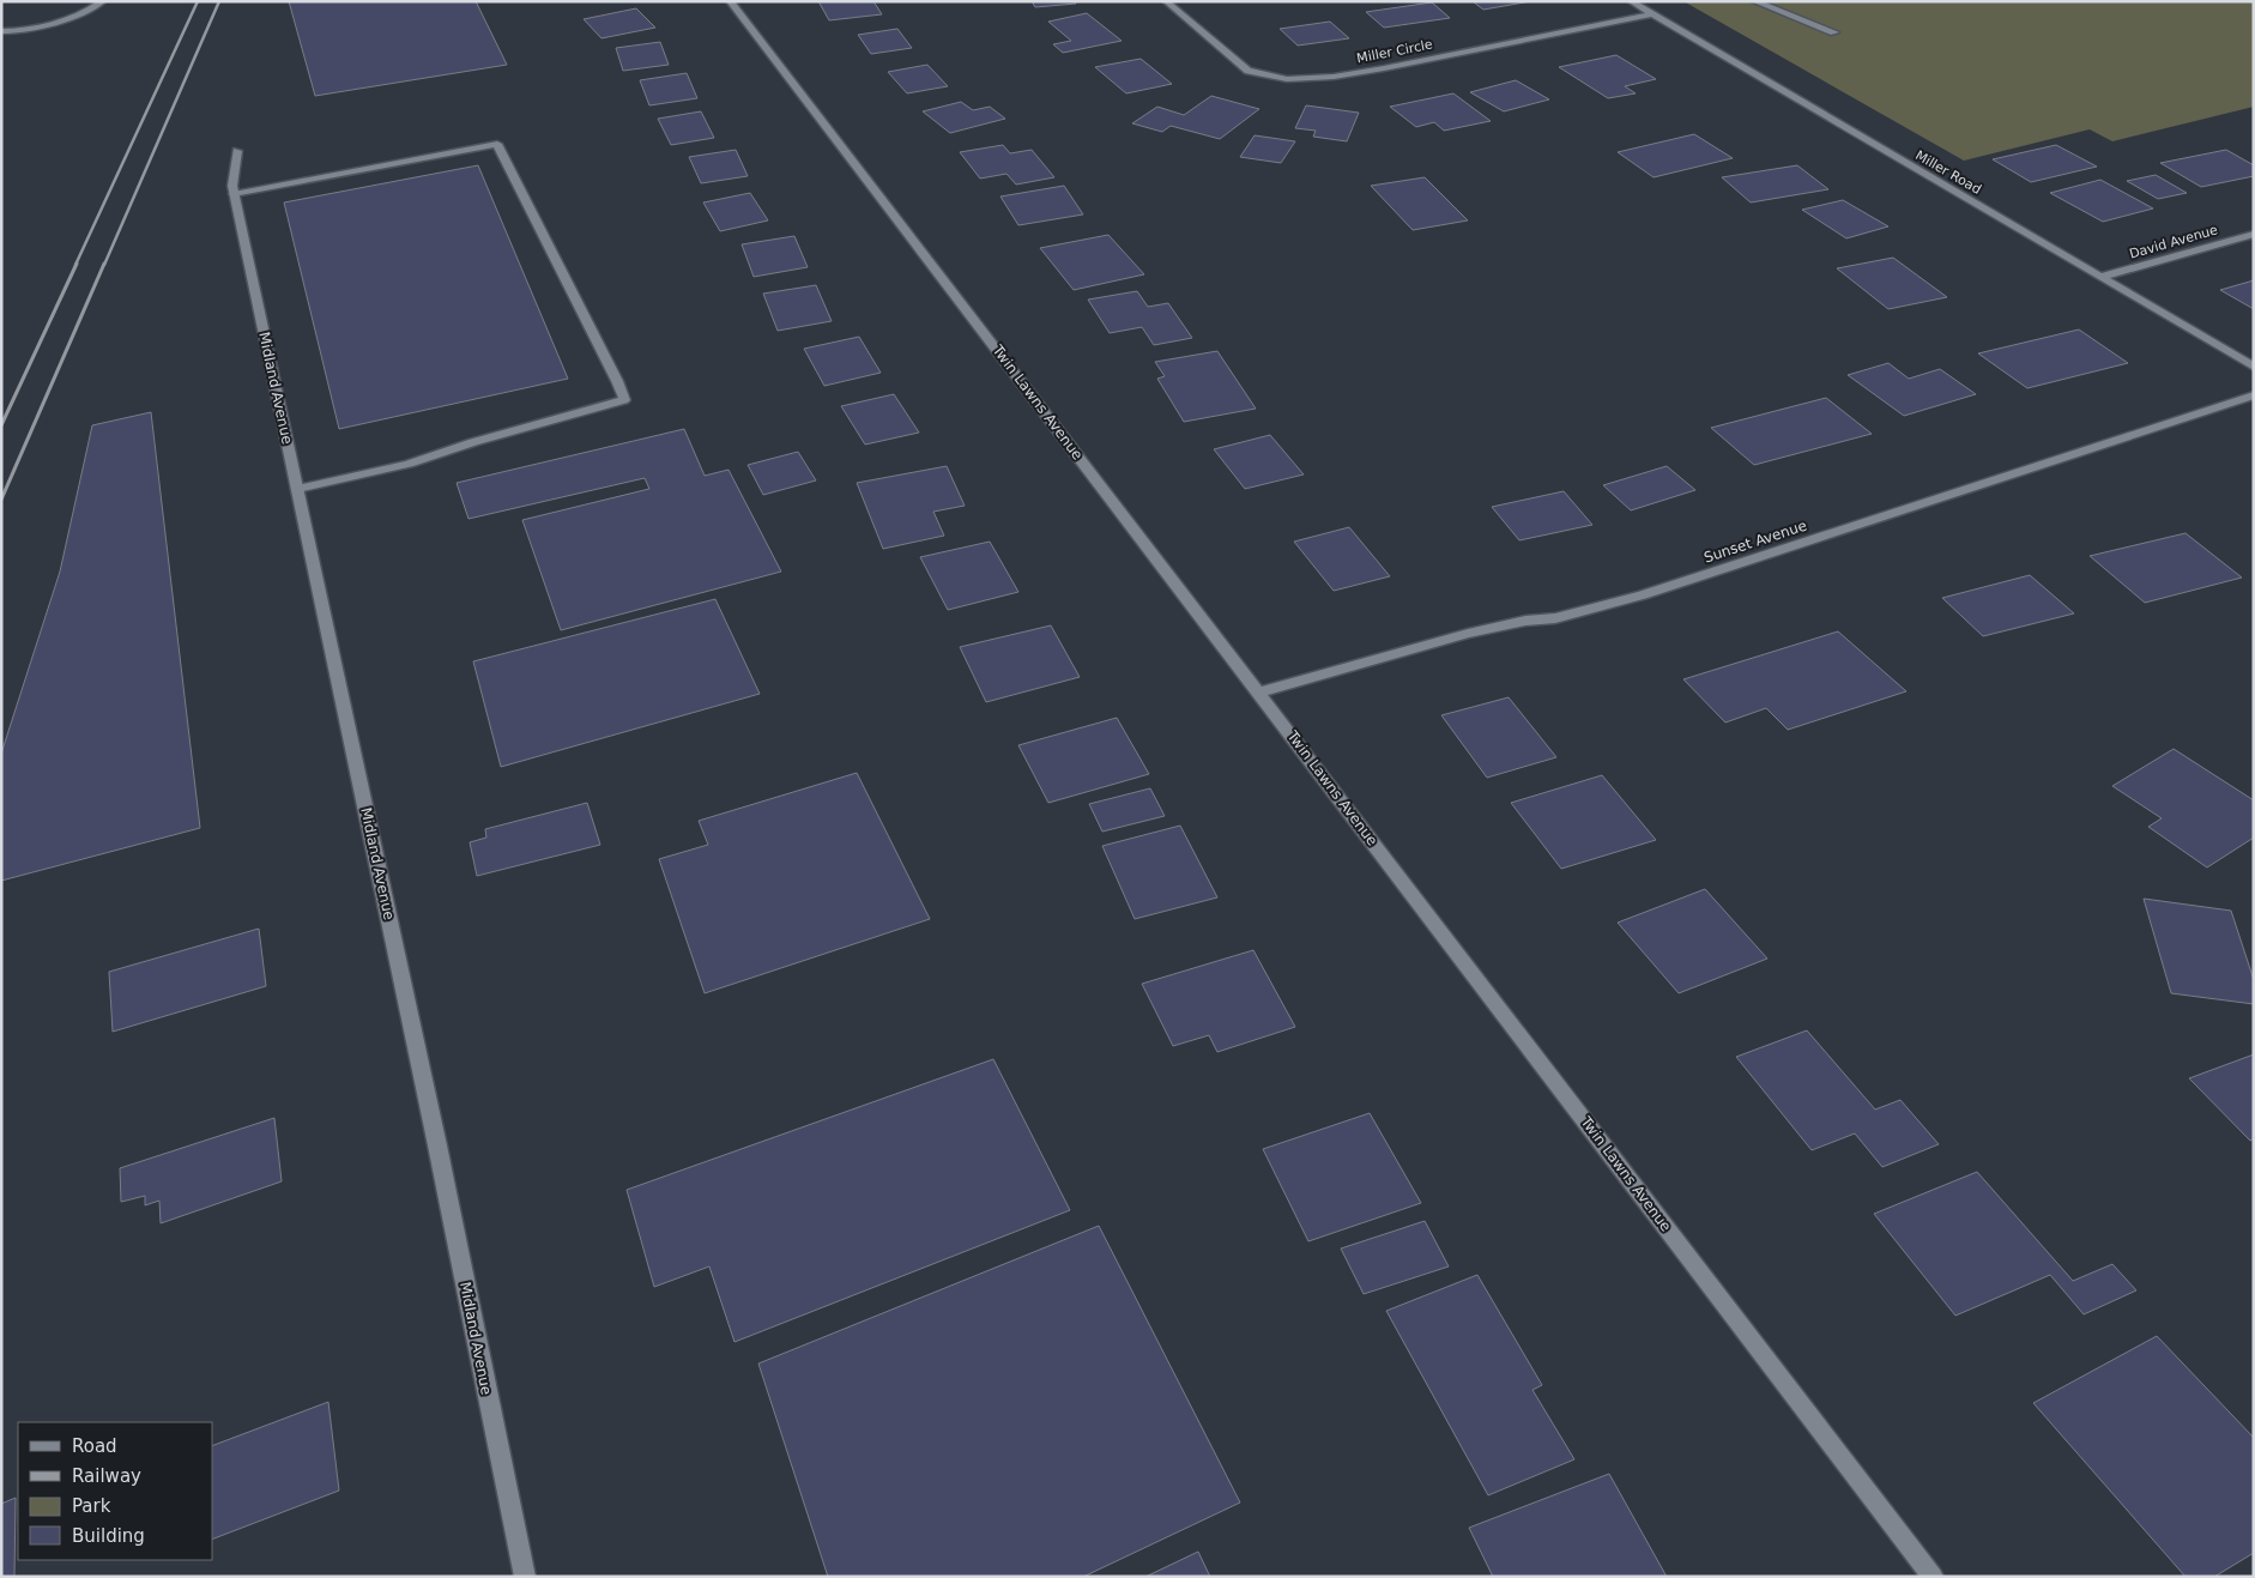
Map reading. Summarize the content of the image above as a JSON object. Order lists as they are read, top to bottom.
{
  "streets": {
    "street": [
      "Miller Circle",
      "Miller Road",
      "David Avenue",
      "Midland Avenue",
      "Twin Lawns Avenue",
      "Sunset Avenue"
    ]
  },
  "crossings": [
    ["Miller Circle", "Miller Road"],
    ["Miller Road", "David Avenue"],
    ["Twin Lawns Avenue", "Sunset Avenue"]
  ],
  "legend": [
    "Road",
    "Railway",
    "Park",
    "Building"
  ]
}
